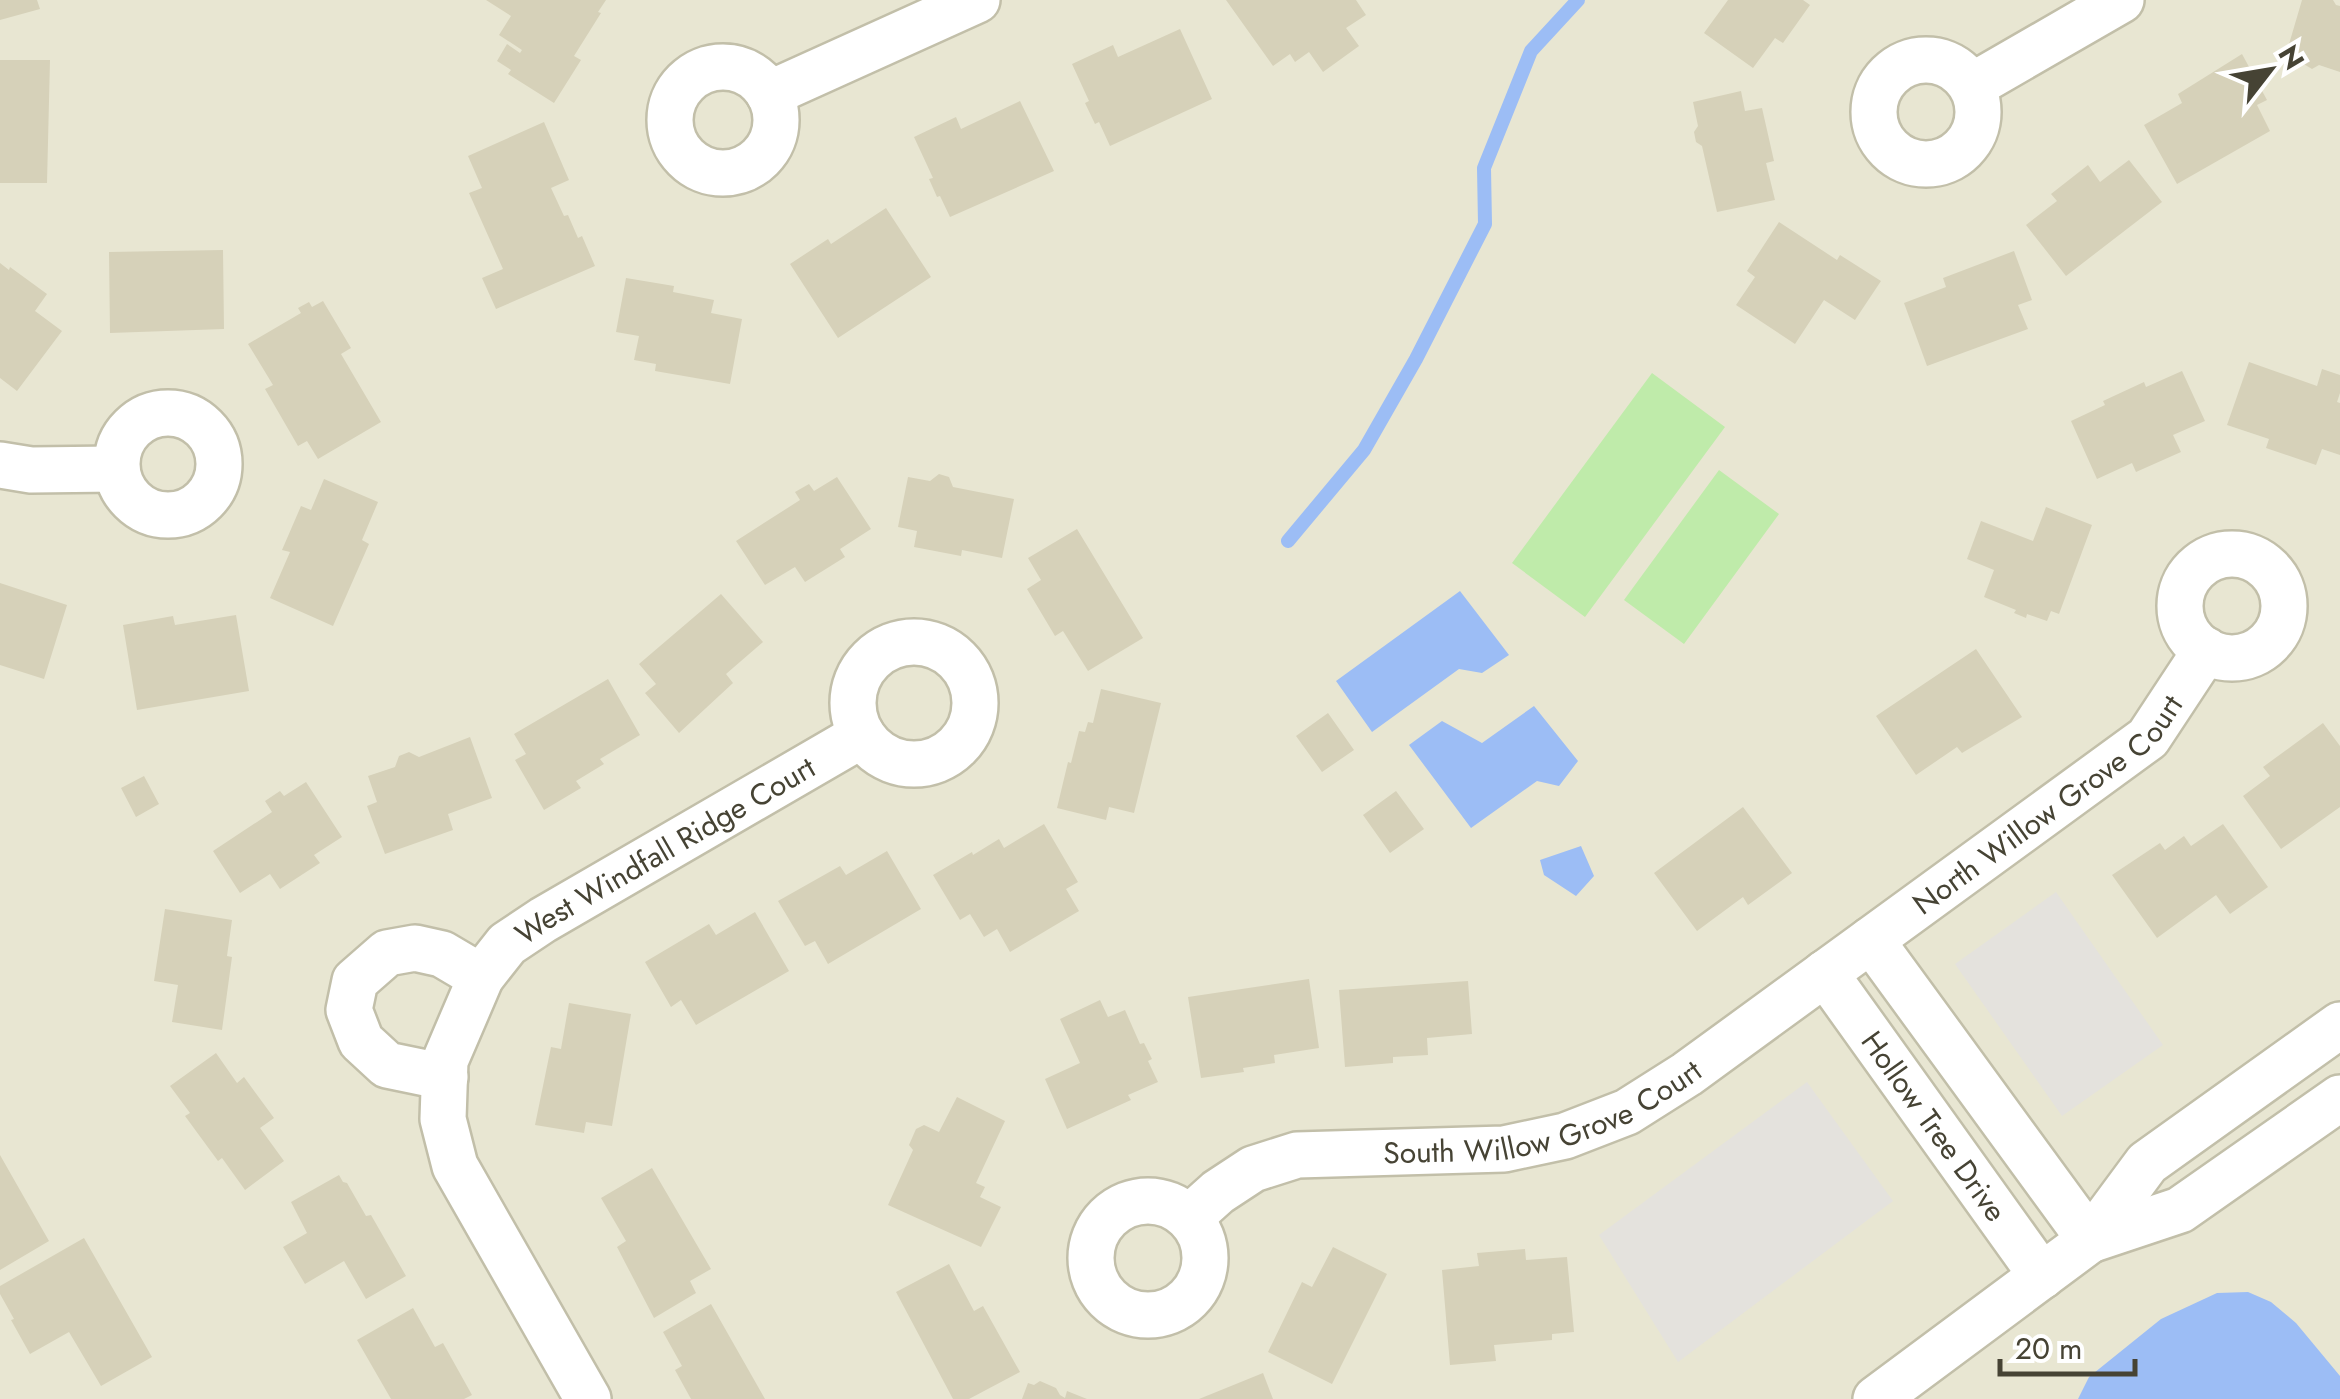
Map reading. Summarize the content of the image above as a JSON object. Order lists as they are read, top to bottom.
{
  "streets": {
    "street": [
      "North Willow Grove Court",
      "West Windfall Ridge Court",
      "South Willow Grove Court",
      "Hollow Tree Drive"
    ]
  },
  "crossings": [
    ["North Willow Grove Court", "South Willow Grove Court"],
    ["North Willow Grove Court", "Hollow Tree Drive"],
    ["South Willow Grove Court", "Hollow Tree Drive"]
  ],
  "scale_bar": "20 m",
  "north": "top right"
}
